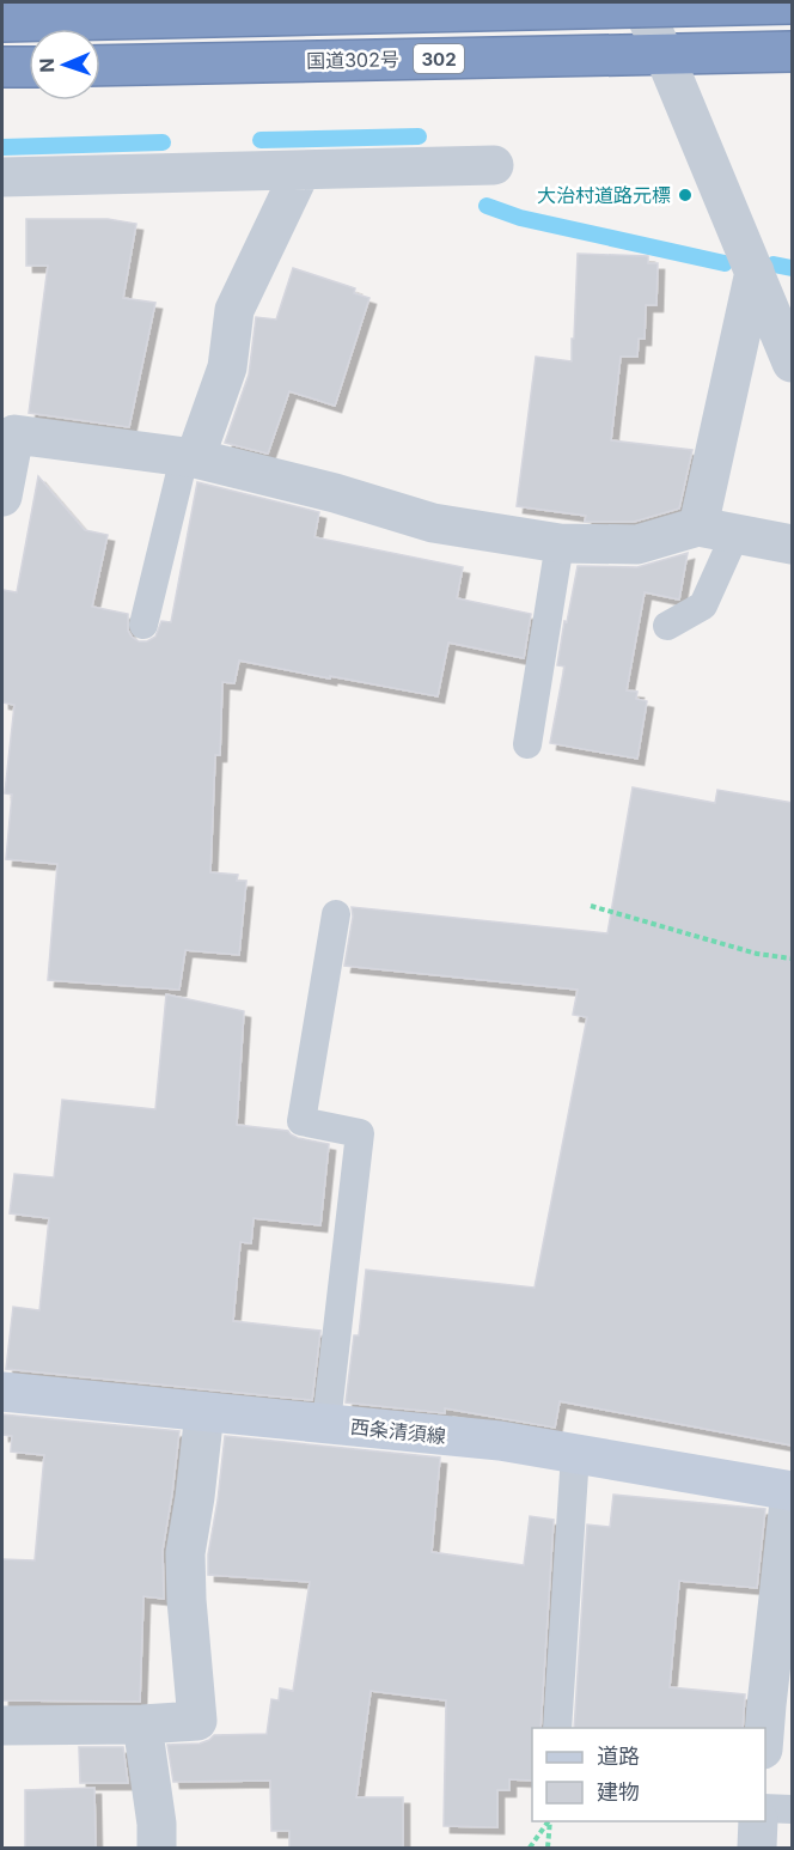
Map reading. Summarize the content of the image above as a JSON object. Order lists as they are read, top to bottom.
{
  "streets": {
    "highway": ["302", "国道302号"],
    "main road": ["西条清須線"]
  },
  "places": ["大治村道路元標"],
  "legend": ["道路", "建物"],
  "north": "left"
}
